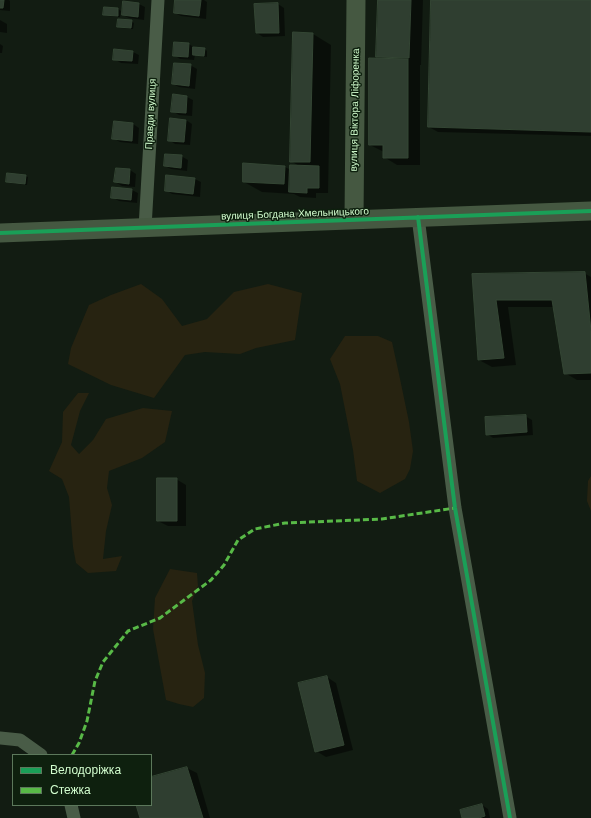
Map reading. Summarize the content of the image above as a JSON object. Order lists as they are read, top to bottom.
{
  "streets": {
    "street": ["вулиця Віктора Ліфоренка", "Правди вулиця", "вулиця Богдана Хмельницького"]
  },
  "crossings": [
    ["вулиця Віктора Ліфоренка", "вулиця Богдана Хмельницького"],
    ["Правди вулиця", "вулиця Богдана Хмельницького"]
  ],
  "legend": ["Велодоріжка", "Стежка"]
}
